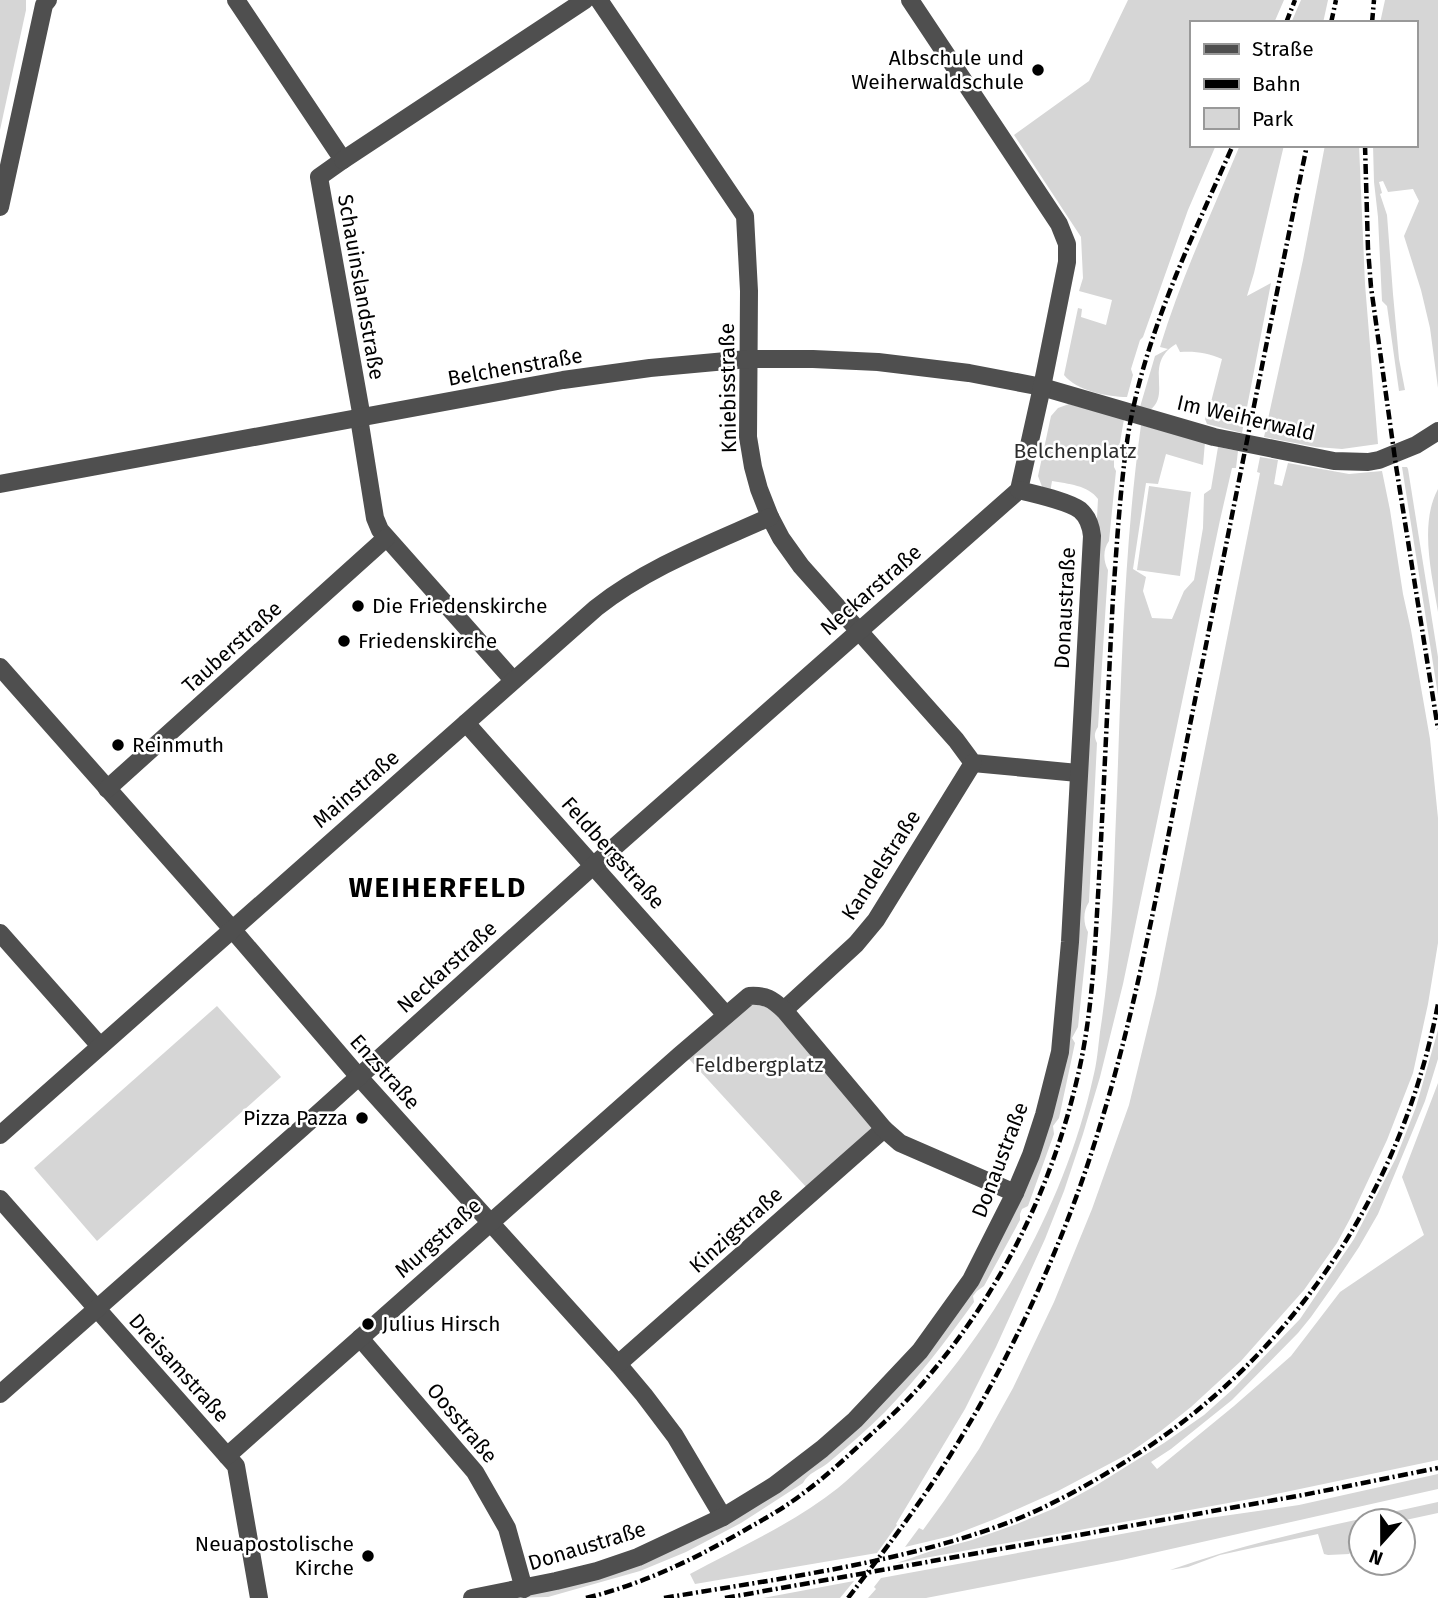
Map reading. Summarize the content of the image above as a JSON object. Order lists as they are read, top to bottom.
{
  "streets": {
    "street": [
      "Schauinslandstraße",
      "Belchenstraße",
      "Kniebisstraße",
      "Im Weiherwald",
      "Neckarstraße",
      "Donaustraße",
      "Tauberstraße",
      "Mainstraße",
      "Feldbergstraße",
      "Kandelstraße",
      "Enzstraße",
      "Kinzigstraße",
      "Murgstraße",
      "Dreisamstraße",
      "Oosstraße"
    ]
  },
  "crossings": [
    ["Schauinslandstraße", "Belchenstraße"],
    ["Schauinslandstraße", "Tauberstraße"],
    ["Schauinslandstraße", "Mainstraße"],
    ["Belchenstraße", "Kniebisstraße"],
    ["Belchenstraße", "Im Weiherwald"],
    ["Kniebisstraße", "Neckarstraße"],
    ["Kniebisstraße", "Mainstraße"],
    ["Kniebisstraße", "Kandelstraße"],
    ["Neckarstraße", "Donaustraße"],
    ["Neckarstraße", "Feldbergstraße"],
    ["Neckarstraße", "Enzstraße"],
    ["Neckarstraße", "Dreisamstraße"],
    ["Donaustraße", "Enzstraße"],
    ["Donaustraße", "Oosstraße"],
    ["Tauberstraße", "Enzstraße"],
    ["Mainstraße", "Feldbergstraße"],
    ["Mainstraße", "Enzstraße"],
    ["Feldbergstraße", "Murgstraße"],
    ["Enzstraße", "Kinzigstraße"],
    ["Enzstraße", "Murgstraße"],
    ["Murgstraße", "Dreisamstraße"],
    ["Murgstraße", "Oosstraße"]
  ],
  "districts": ["WEIHERFELD"],
  "parks": ["Belchenplatz", "Feldbergplatz"],
  "places": [
    "Albschule und Weiherwaldschule",
    "Die Friedenskirche",
    "Friedenskirche",
    "Reinmuth",
    "Pizza Pazza",
    "Julius Hirsch",
    "Neuapostolische Kirche"
  ],
  "legend": ["Straße", "Bahn", "Park"],
  "north": "bottom"
}
